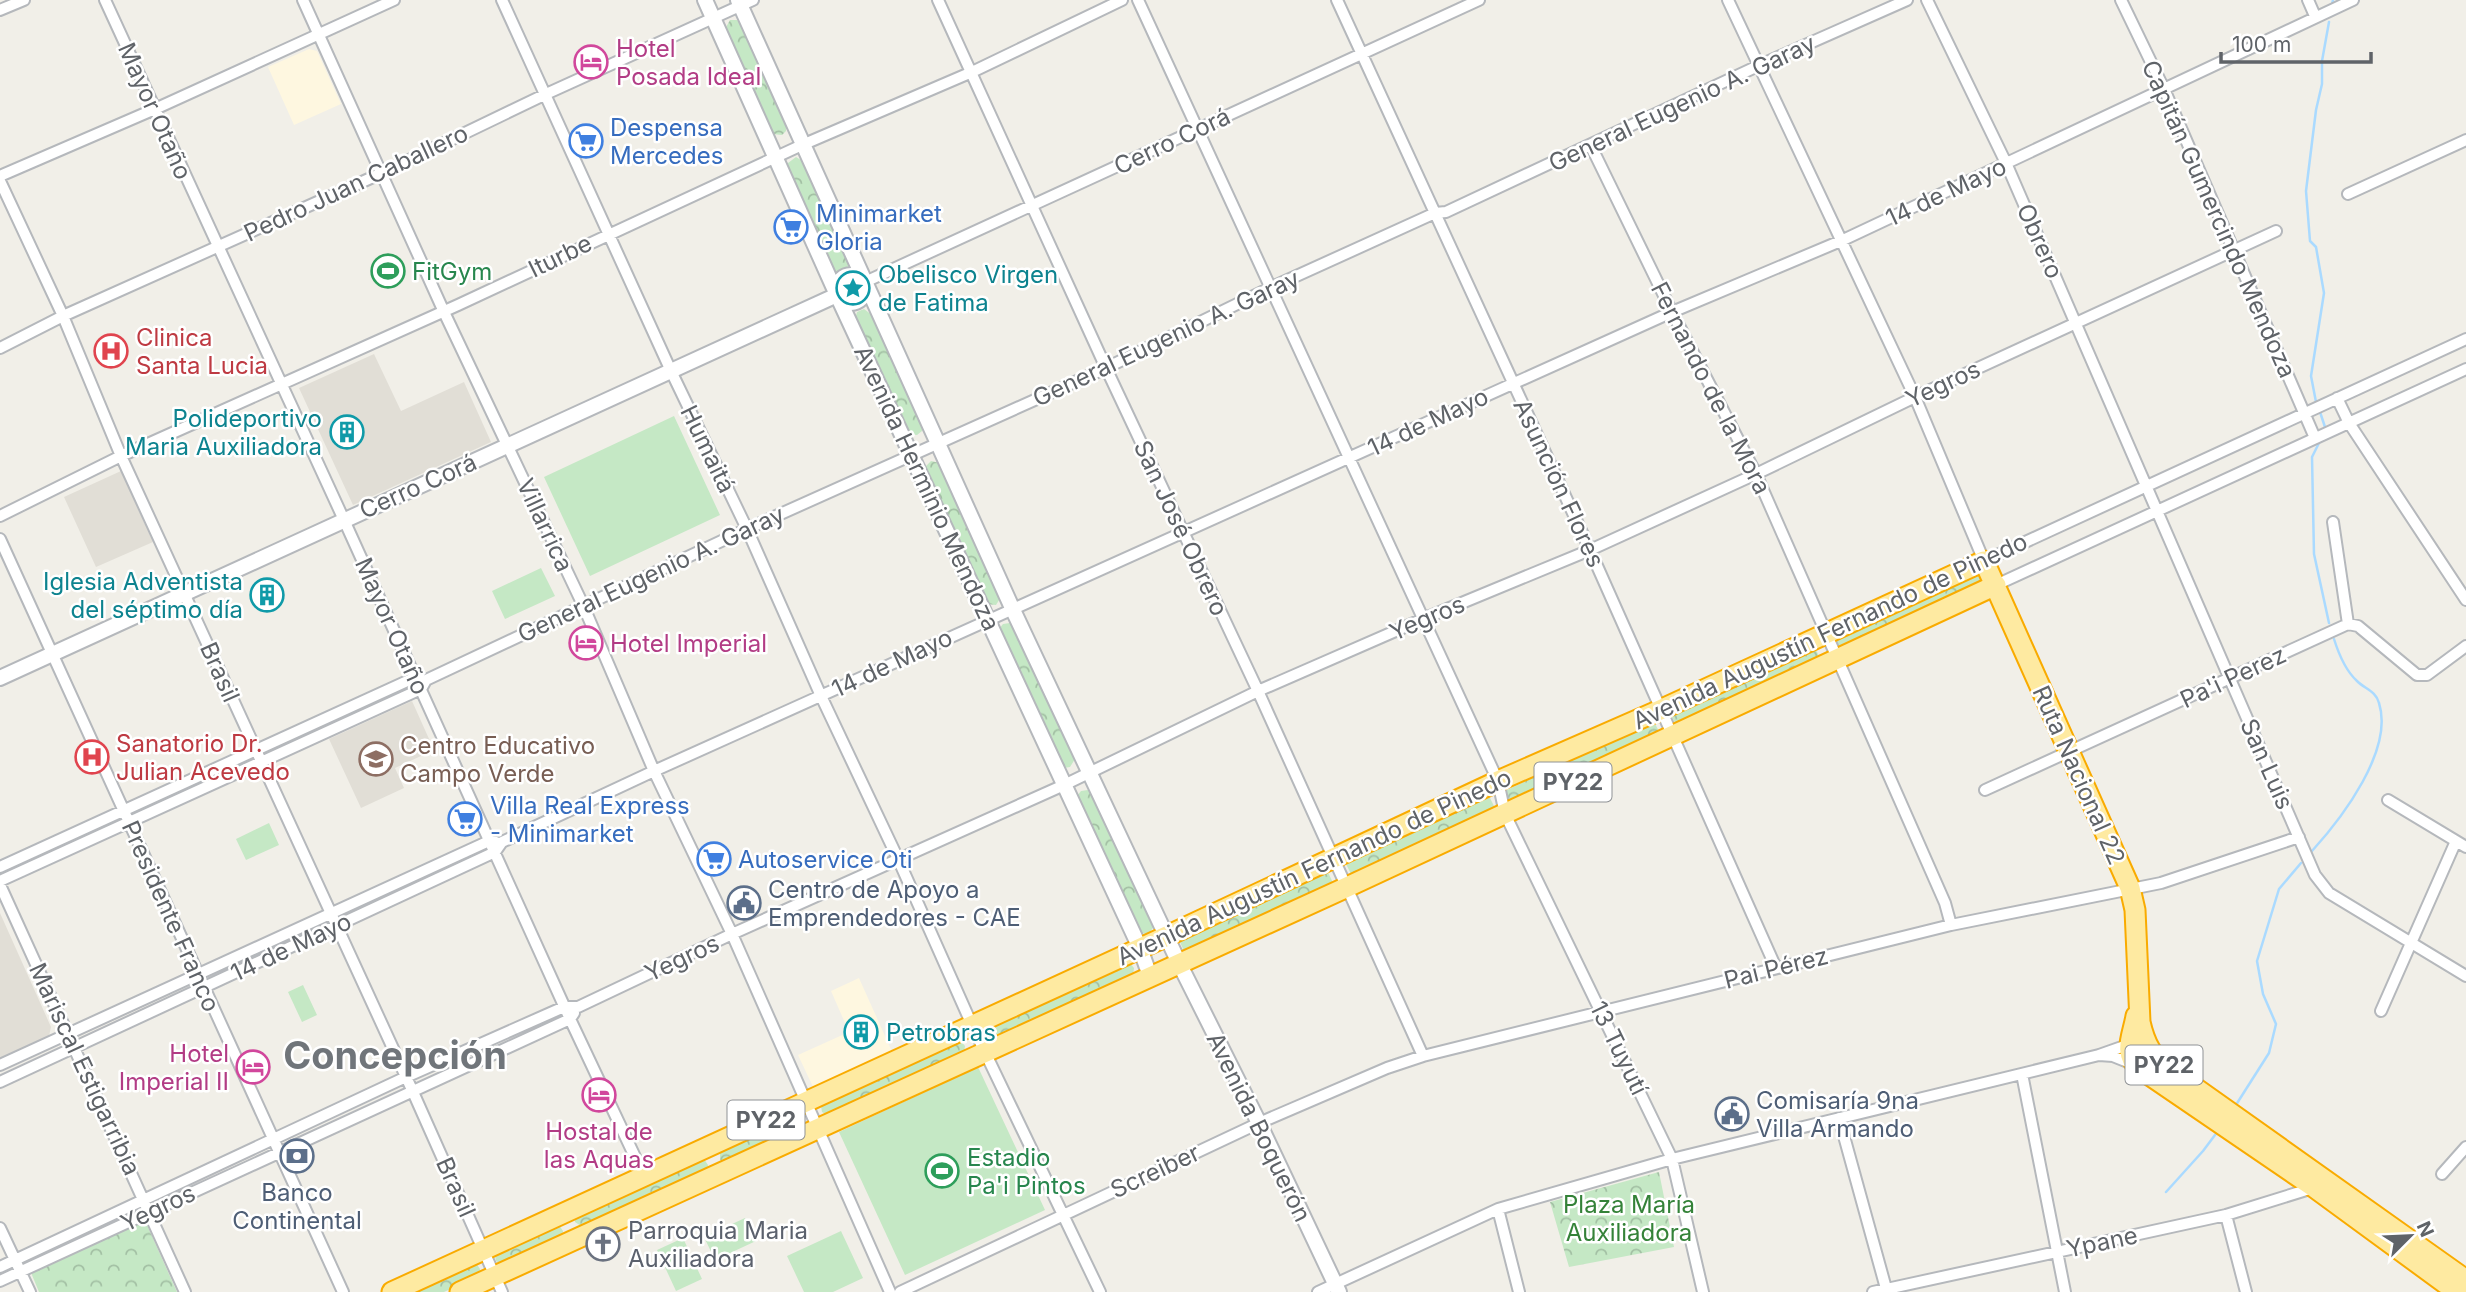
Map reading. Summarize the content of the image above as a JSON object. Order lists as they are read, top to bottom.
{
  "streets": {
    "highway": ["Avenida Augustín Fernando de Pinedo", "Ruta Nacional 22", "PY22"],
    "street": [
      "General Eugenio A. Garay",
      "Mayor Otaño",
      "Cerro Corá",
      "Pedro Juan Caballero",
      "14 de Mayo",
      "Capitán Gumercindo Mendoza",
      "Obrero",
      "Iturbe",
      "Yegros",
      "Fernando de la Mora",
      "Humaitá",
      "Asunción Flores",
      "Avenida Herminio Mendoza",
      "Villarrica",
      "San José Obrero",
      "Brasil",
      "Pa'i Perez",
      "San Luis",
      "Presidente Franco",
      "Pai Pérez",
      "13 Tuyutí",
      "Mariscal Estigarribia",
      "Avenida Boquerón",
      "Screiber",
      "Ypane"
    ]
  },
  "crossings": [
    ["General Eugenio A. Garay", "Mayor Otaño"],
    ["General Eugenio A. Garay", "Fernando de la Mora"],
    ["General Eugenio A. Garay", "Humaitá"],
    ["General Eugenio A. Garay", "Asunción Flores"],
    ["General Eugenio A. Garay", "Avenida Herminio Mendoza"],
    ["General Eugenio A. Garay", "Villarrica"],
    ["General Eugenio A. Garay", "San José Obrero"],
    ["General Eugenio A. Garay", "Brasil"],
    ["General Eugenio A. Garay", "Presidente Franco"],
    ["General Eugenio A. Garay", "13 Tuyutí"],
    ["General Eugenio A. Garay", "Mariscal Estigarribia"],
    ["Mayor Otaño", "Cerro Corá"],
    ["Mayor Otaño", "Pedro Juan Caballero"],
    ["Mayor Otaño", "14 de Mayo"],
    ["Mayor Otaño", "Iturbe"],
    ["Mayor Otaño", "Yegros"],
    ["Mayor Otaño", "Avenida Augustín Fernando de Pinedo"],
    ["Cerro Corá", "Humaitá"],
    ["Cerro Corá", "Asunción Flores"],
    ["Cerro Corá", "Avenida Herminio Mendoza"],
    ["Cerro Corá", "Villarrica"],
    ["Cerro Corá", "San José Obrero"],
    ["Cerro Corá", "Brasil"],
    ["Cerro Corá", "Presidente Franco"],
    ["Cerro Corá", "13 Tuyutí"],
    ["Pedro Juan Caballero", "Humaitá"],
    ["Pedro Juan Caballero", "Avenida Herminio Mendoza"],
    ["Pedro Juan Caballero", "Villarrica"],
    ["Pedro Juan Caballero", "Brasil"],
    ["14 de Mayo", "Capitán Gumercindo Mendoza"],
    ["14 de Mayo", "Obrero"],
    ["14 de Mayo", "Fernando de la Mora"],
    ["14 de Mayo", "Humaitá"],
    ["14 de Mayo", "Asunción Flores"],
    ["14 de Mayo", "Avenida Herminio Mendoza"],
    ["14 de Mayo", "Villarrica"],
    ["14 de Mayo", "San José Obrero"],
    ["14 de Mayo", "Brasil"],
    ["14 de Mayo", "Presidente Franco"],
    ["14 de Mayo", "13 Tuyutí"],
    ["14 de Mayo", "Mariscal Estigarribia"],
    ["Capitán Gumercindo Mendoza", "Yegros"],
    ["Capitán Gumercindo Mendoza", "Avenida Augustín Fernando de Pinedo"],
    ["Obrero", "Yegros"],
    ["Obrero", "Avenida Augustín Fernando de Pinedo"],
    ["Obrero", "San Luis"],
    ["Iturbe", "Humaitá"],
    ["Iturbe", "Avenida Herminio Mendoza"],
    ["Iturbe", "Villarrica"],
    ["Iturbe", "San José Obrero"],
    ["Iturbe", "Brasil"],
    ["Yegros", "Fernando de la Mora"],
    ["Yegros", "Humaitá"],
    ["Yegros", "Asunción Flores"],
    ["Yegros", "Avenida Herminio Mendoza"],
    ["Yegros", "Villarrica"],
    ["Yegros", "San José Obrero"],
    ["Yegros", "Brasil"],
    ["Yegros", "Presidente Franco"],
    ["Yegros", "13 Tuyutí"],
    ["Yegros", "Mariscal Estigarribia"],
    ["Fernando de la Mora", "Avenida Augustín Fernando de Pinedo"],
    ["Fernando de la Mora", "Pai Pérez"],
    ["Humaitá", "Avenida Augustín Fernando de Pinedo"],
    ["Humaitá", "Screiber"],
    ["Asunción Flores", "Avenida Augustín Fernando de Pinedo"],
    ["Asunción Flores", "Pai Pérez"],
    ["Avenida Herminio Mendoza", "Avenida Augustín Fernando de Pinedo"],
    ["Avenida Herminio Mendoza", "Avenida Boquerón"],
    ["Villarrica", "Avenida Augustín Fernando de Pinedo"],
    ["San José Obrero", "Avenida Augustín Fernando de Pinedo"],
    ["San José Obrero", "Pai Pérez"],
    ["Avenida Augustín Fernando de Pinedo", "Brasil"],
    ["Avenida Augustín Fernando de Pinedo", "San Luis"],
    ["Avenida Augustín Fernando de Pinedo", "Ruta Nacional 22"],
    ["Avenida Augustín Fernando de Pinedo", "13 Tuyutí"],
    ["Avenida Augustín Fernando de Pinedo", "Avenida Boquerón"],
    ["Pa'i Perez", "San Luis"],
    ["Pa'i Perez", "Ruta Nacional 22"],
    ["San Luis", "Pai Pérez"],
    ["Ruta Nacional 22", "PY22"],
    ["Ruta Nacional 22", "Pai Pérez"],
    ["PY22", "Ypane"],
    ["Pai Pérez", "13 Tuyutí"],
    ["Pai Pérez", "Avenida Boquerón"],
    ["Pai Pérez", "Screiber"],
    ["Avenida Boquerón", "Screiber"]
  ],
  "districts": ["Concepción"],
  "parks": ["Plaza María Auxiliadora"],
  "places": {
    "hotel": [
      "Hotel Posada Ideal",
      "Hotel Imperial",
      "Hotel Imperial II",
      "Hostal de las Aquas"
    ],
    "supermarket": [
      "Despensa Mercedes",
      "Minimarket Gloria",
      "Villa Real Express - Minimarket",
      "Autoservice Oti"
    ],
    "sports": ["FitGym", "Estadio Pa'i Pintos"],
    "place": ["Obelisco Virgen de Fatima"],
    "hospital": ["Clinica Santa Lucia", "Sanatorio Dr. Julian Acevedo"],
    "building": ["Polideportivo Maria Auxiliadora", "Iglesia Adventista del séptimo día", "Petrobras"],
    "school or university": ["Centro Educativo Campo Verde"],
    "public building": ["Centro de Apoyo a Emprendedores - CAE", "Comisaría 9na Villa Armando"],
    "bank": ["Banco Continental"],
    "church": ["Parroquia Maria Auxiliadora"]
  },
  "scale_bar": "100 m",
  "north": "top right"
}
